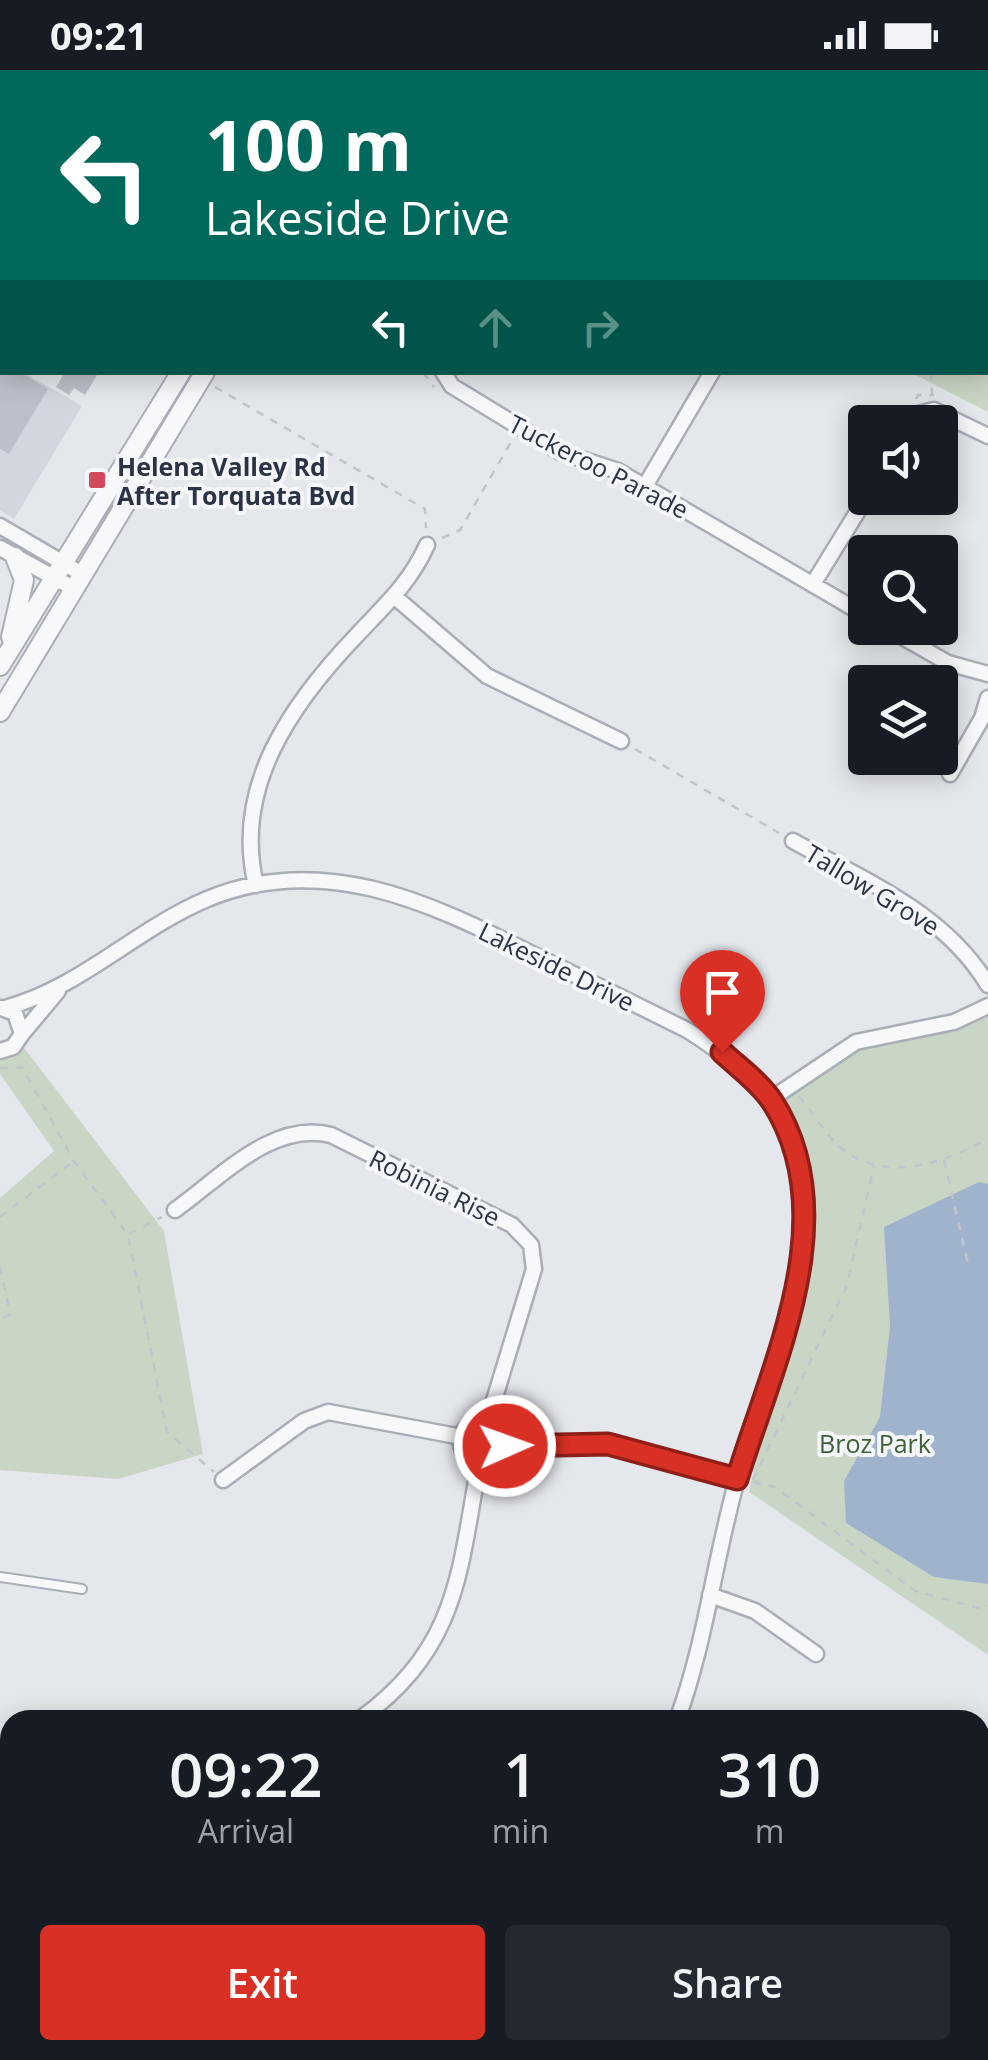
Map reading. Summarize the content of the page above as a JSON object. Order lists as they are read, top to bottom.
{
  "streets": {
    "street": [
      "Tuckeroo Parade",
      "Tallow Grove",
      "Lakeside Drive",
      "Robinia Rise"
    ]
  },
  "parks": ["Broz Park"],
  "places": {
    "transit": ["Helena Valley Rd After Torquata Bvd"]
  },
  "page": {
    "status": "09:21",
    "turn": ["100 m", "Lakeside Drive"],
    "eta": [
      "09:22",
      "Arrival",
      "1",
      "min",
      "310",
      "m"
    ],
    "buttons": ["Exit", "Share"]
  }
}
